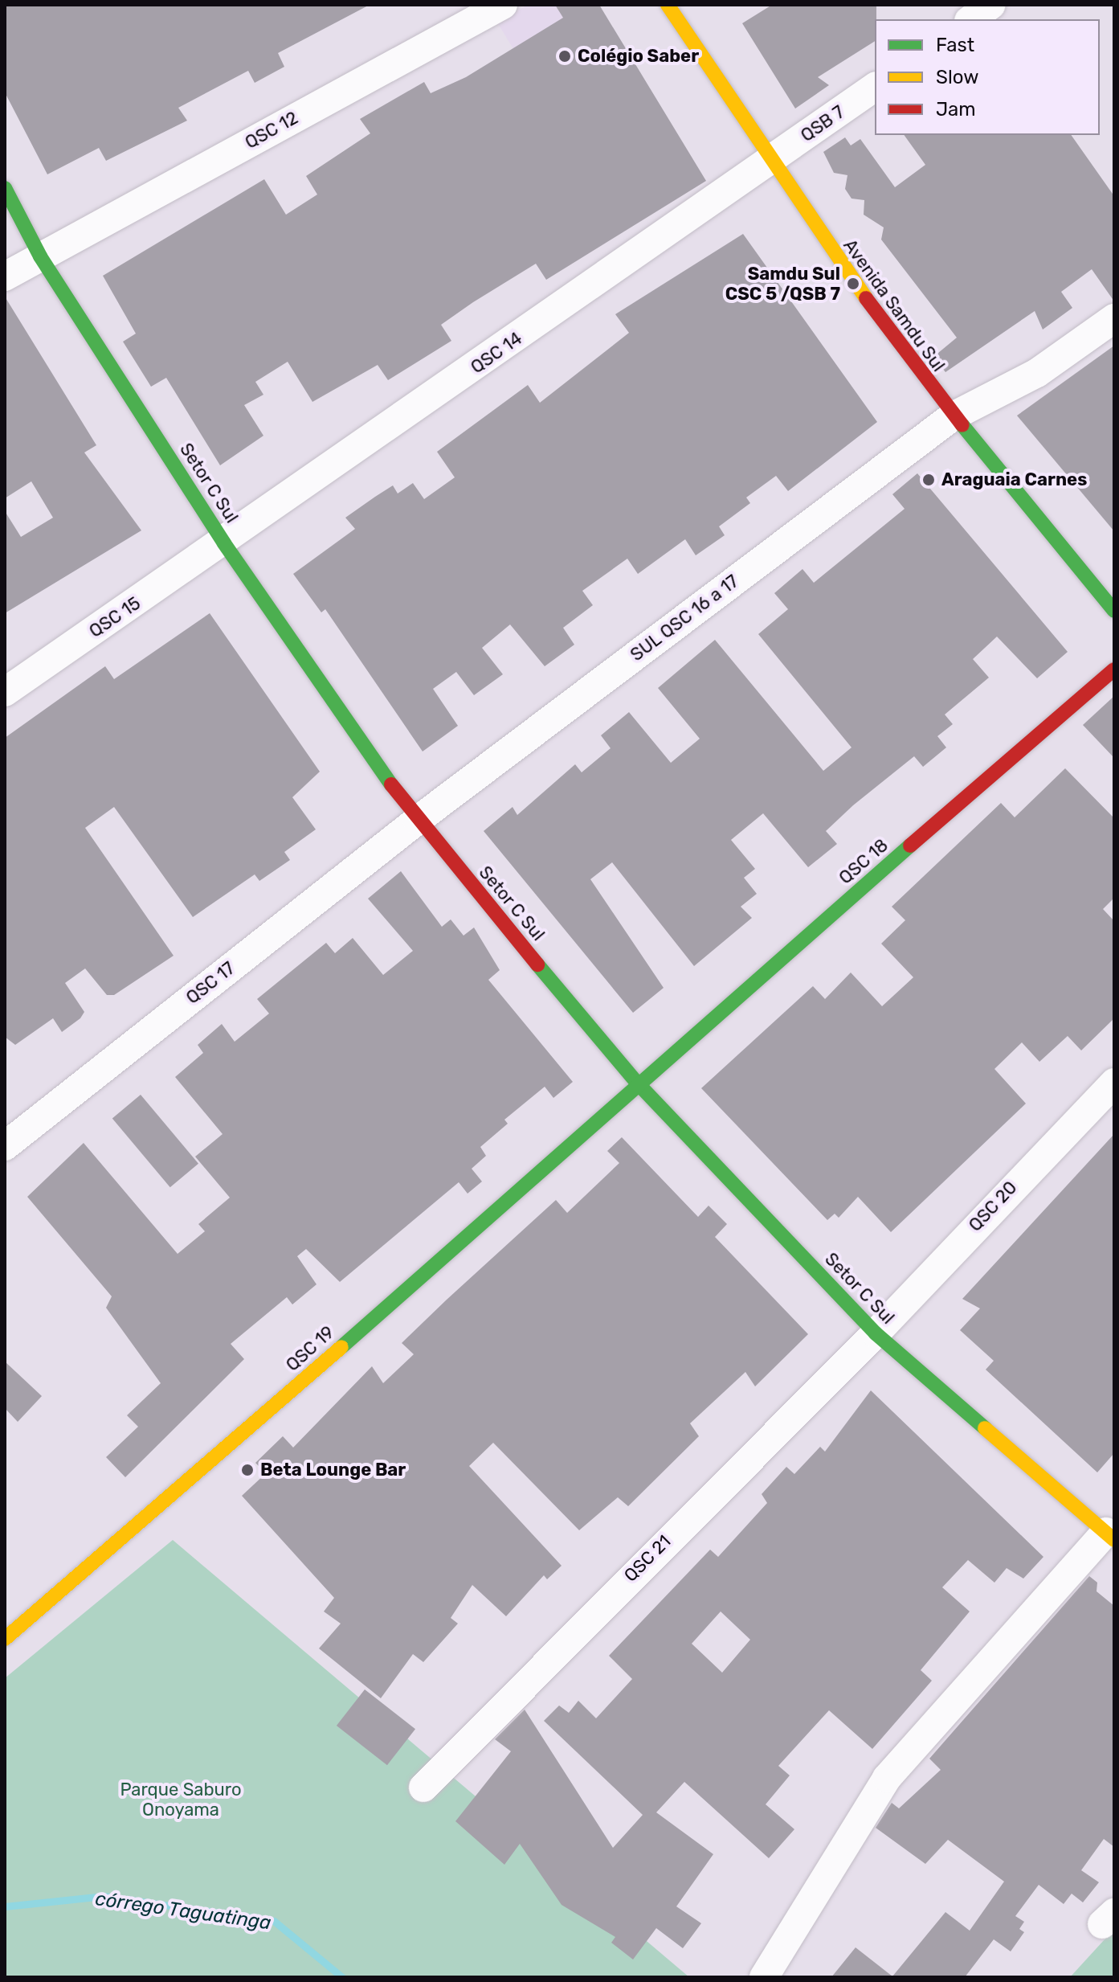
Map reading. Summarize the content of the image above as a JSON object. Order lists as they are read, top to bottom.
{
  "streets": {
    "street": [
      "QSB 7",
      "QSC 12",
      "Avenida Samdu Sul",
      "QSC 14",
      "Setor C Sul",
      "QSC 15",
      "SUL QSC 16 a 17",
      "QSC 18",
      "QSC 17",
      "QSC 20",
      "QSC 19",
      "QSC 21"
    ]
  },
  "crossings": [
    ["QSB 7", "Avenida Samdu Sul"],
    ["QSB 7", "QSC 14"],
    ["QSC 12", "Setor C Sul"],
    ["Avenida Samdu Sul", "QSC 14"],
    ["Avenida Samdu Sul", "SUL QSC 16 a 17"],
    ["QSC 14", "Setor C Sul"],
    ["QSC 14", "QSC 15"],
    ["Setor C Sul", "QSC 15"],
    ["Setor C Sul", "SUL QSC 16 a 17"],
    ["Setor C Sul", "QSC 18"],
    ["Setor C Sul", "QSC 17"],
    ["Setor C Sul", "QSC 20"],
    ["Setor C Sul", "QSC 19"],
    ["Setor C Sul", "QSC 21"],
    ["SUL QSC 16 a 17", "QSC 17"],
    ["QSC 18", "QSC 19"],
    ["QSC 20", "QSC 21"]
  ],
  "water": ["córrego Taguatinga"],
  "parks": ["Parque Saburo Onoyama"],
  "places": [
    "Colégio Saber",
    "Samdu Sul CSC 5 /QSB 7",
    "Araguaia Carnes",
    "Beta Lounge Bar"
  ],
  "legend": ["Fast", "Slow", "Jam"]
}
